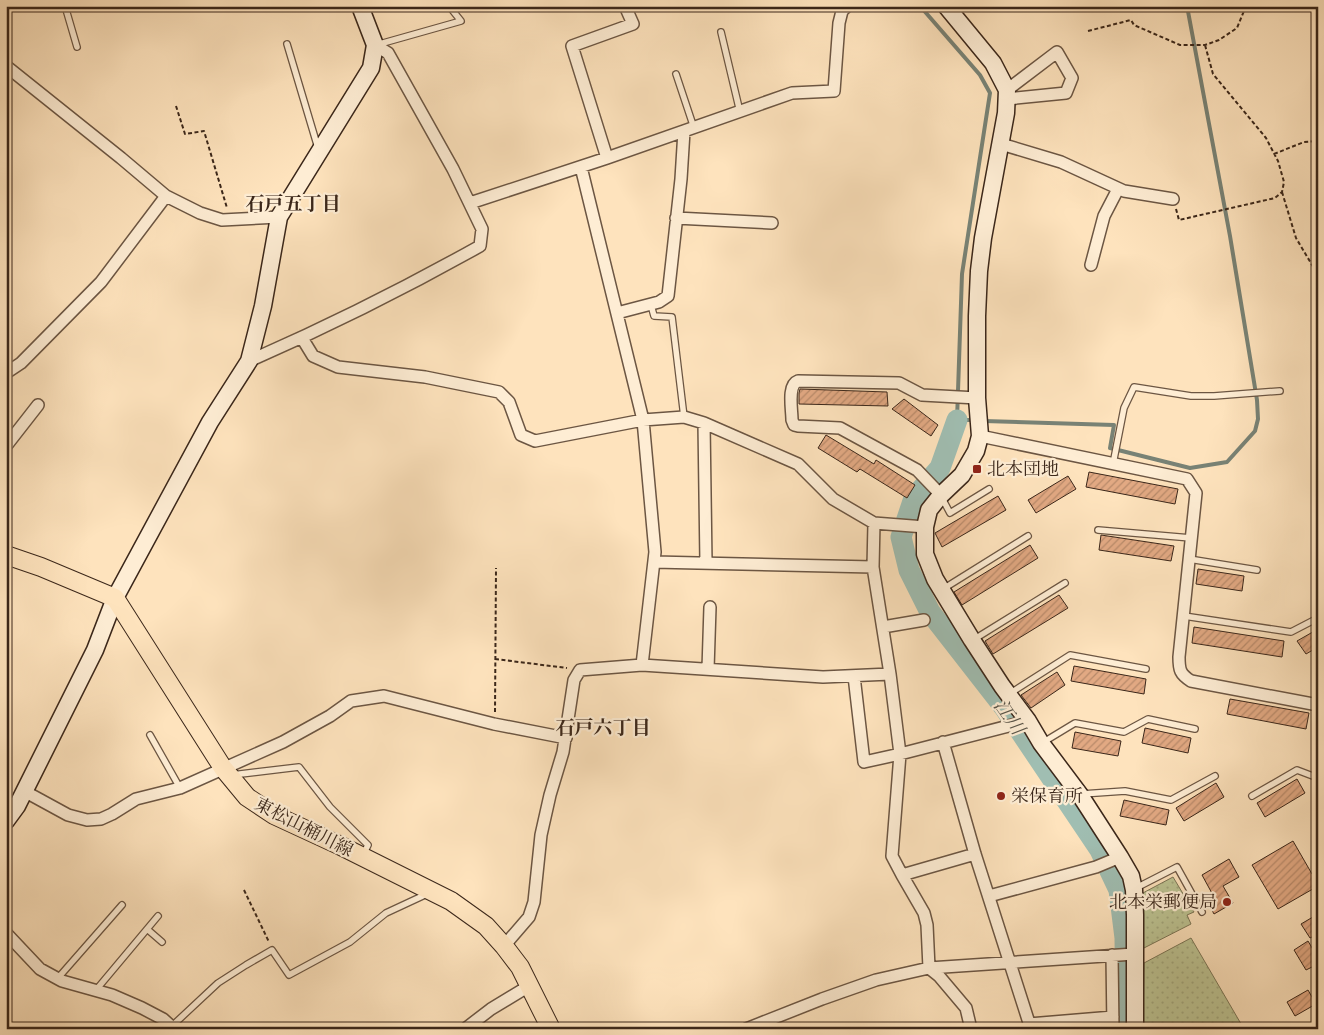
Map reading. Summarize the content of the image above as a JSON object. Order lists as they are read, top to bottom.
{
  "streets": {
    "main road": ["東松山桶川線"]
  },
  "districts": ["石戸五丁目", "石戸六丁目"],
  "water": ["江川"],
  "places": {
    "transit": ["北本団地"],
    "other": ["栄保育所", "北本栄郵便局"]
  }
}
